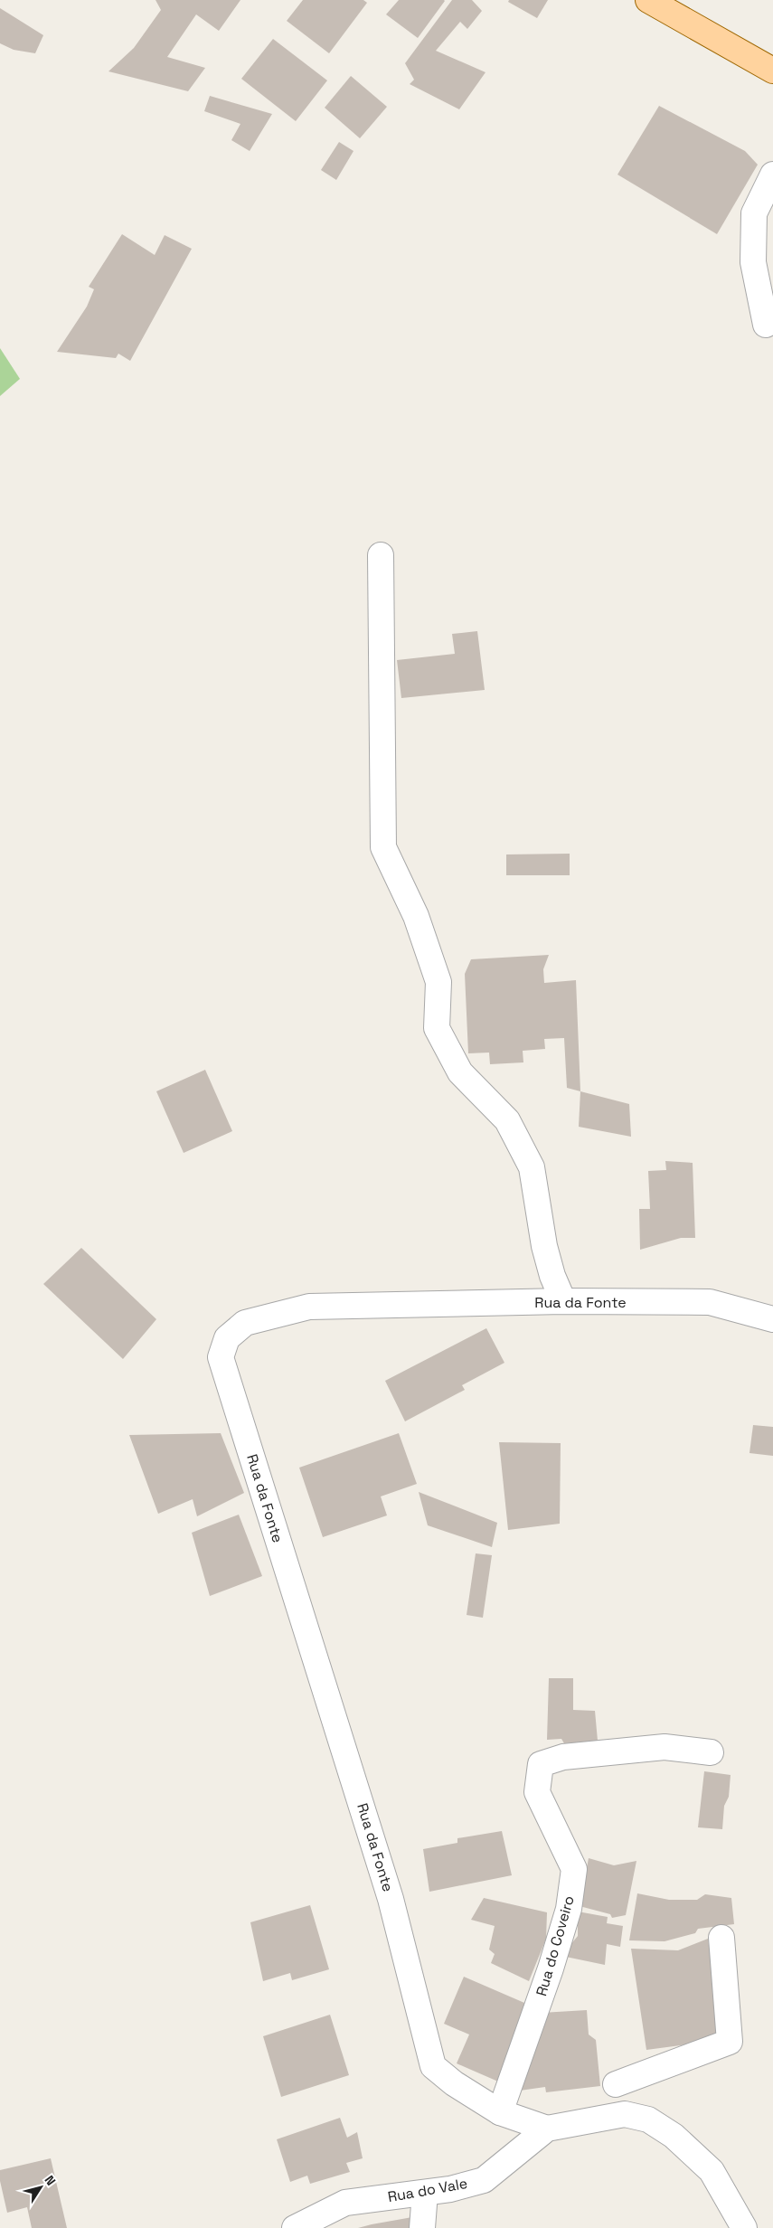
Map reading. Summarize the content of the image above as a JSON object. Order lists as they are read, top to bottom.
{
  "streets": {
    "street": ["Rua da Fonte", "Rua do Coveiro", "Rua do Vale"]
  },
  "crossings": [
    ["Rua da Fonte", "Rua do Coveiro"],
    ["Rua da Fonte", "Rua do Vale"]
  ],
  "north": "top right"
}
